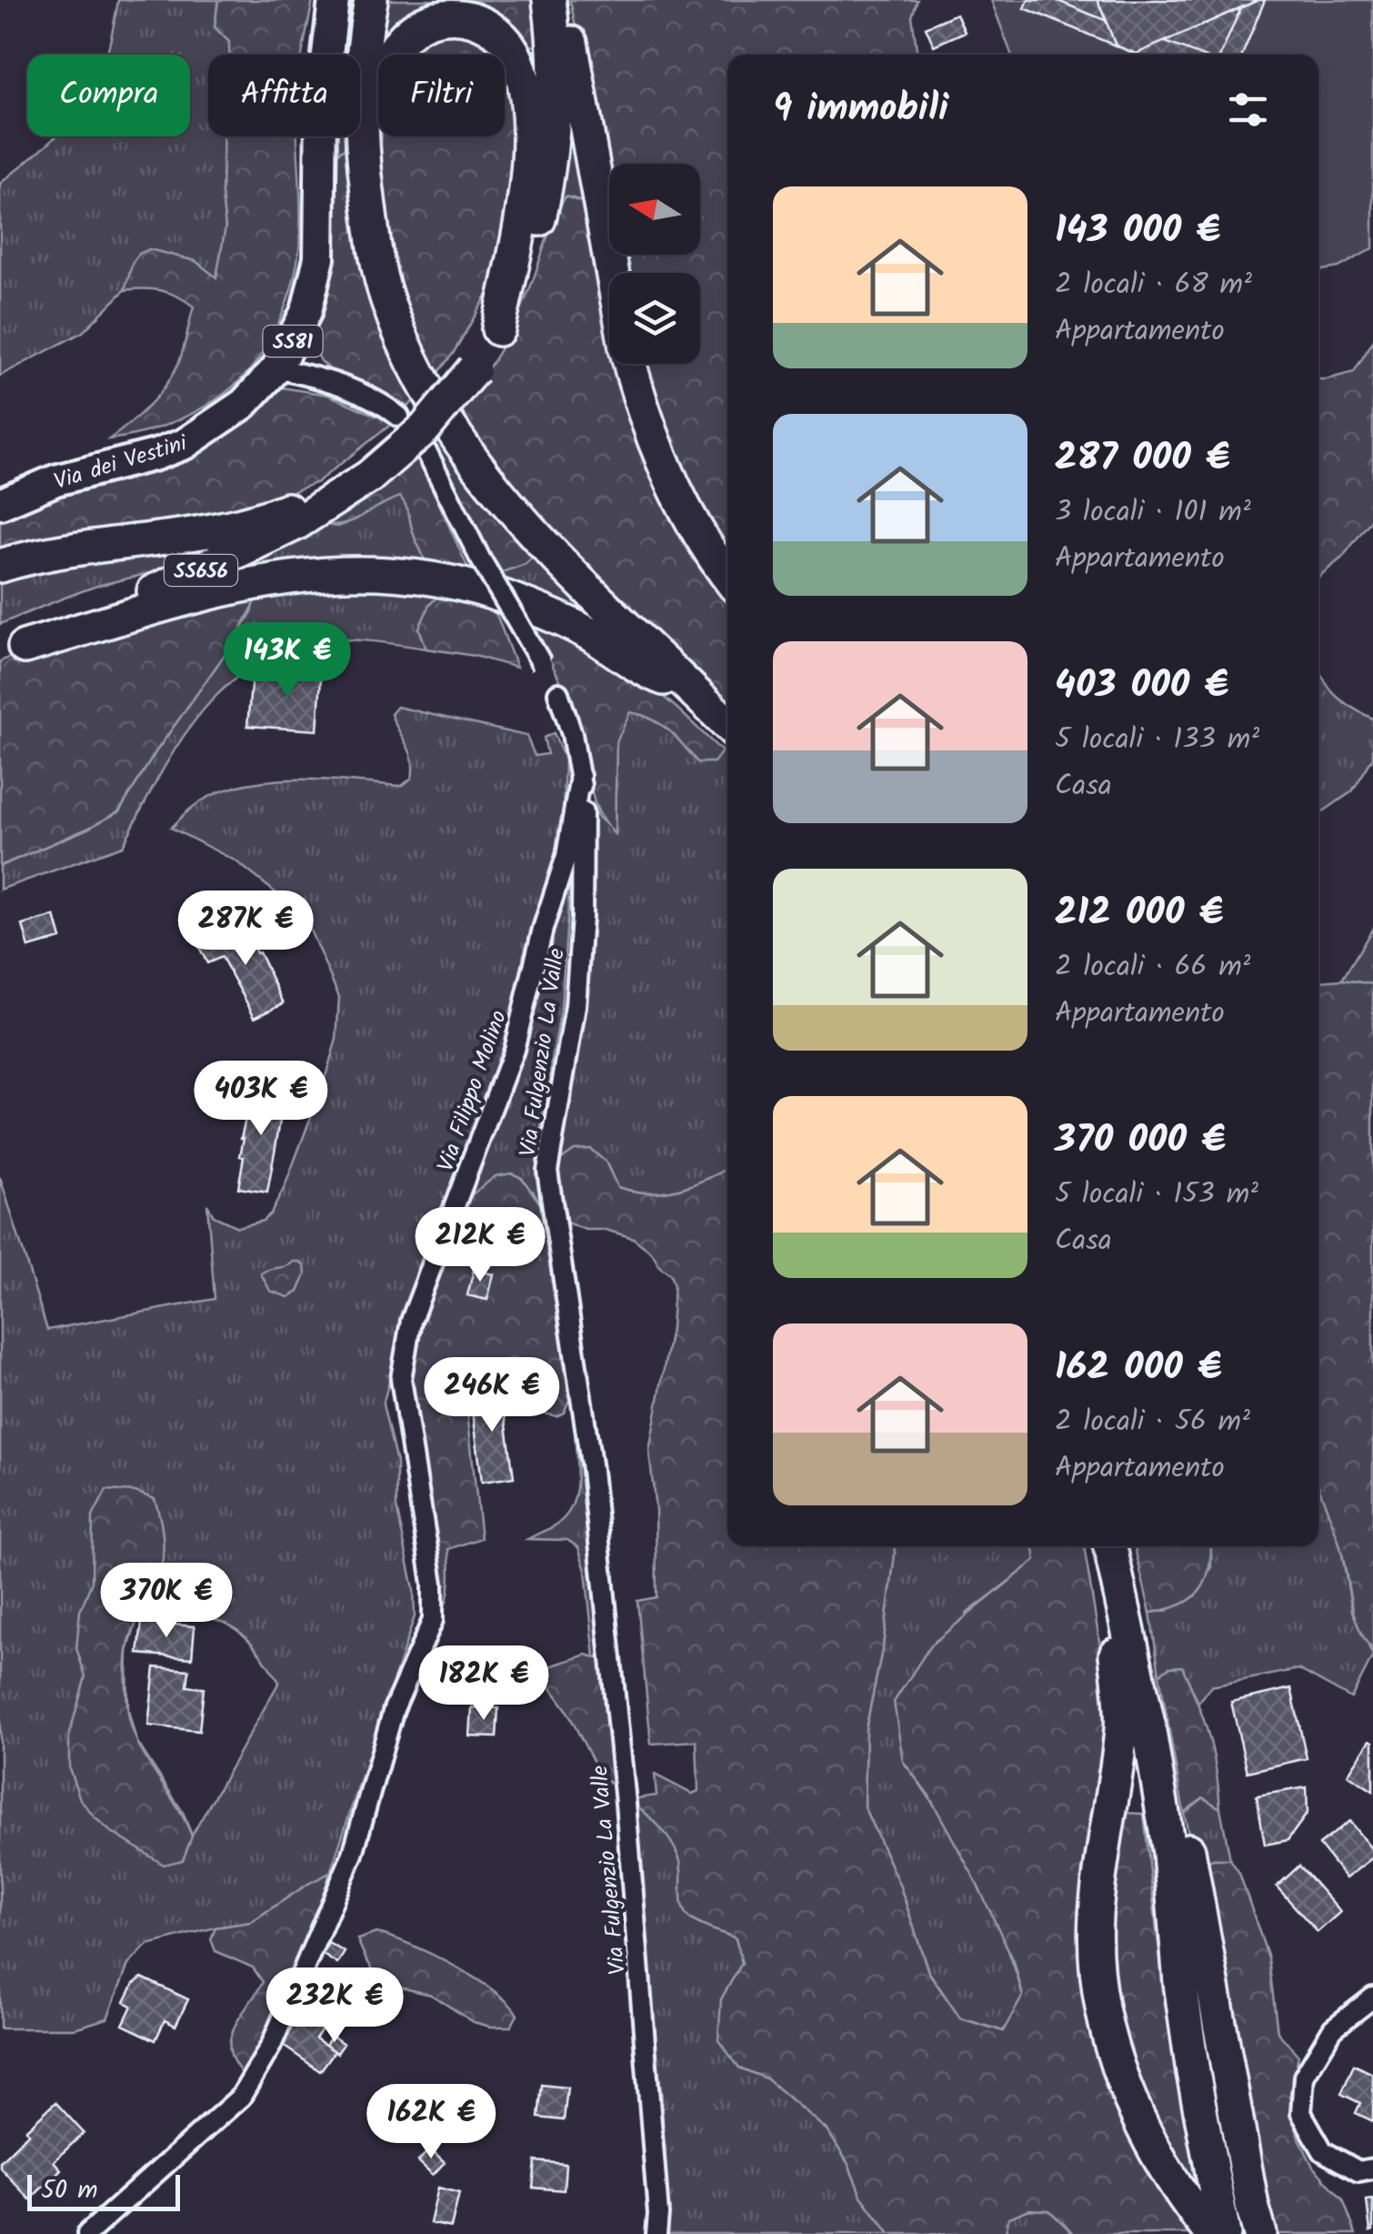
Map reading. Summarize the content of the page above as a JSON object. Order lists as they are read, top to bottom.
{
  "streets": {
    "highway": ["SS656"],
    "main road": ["SS81", "Via dei Vestini"],
    "street": ["Via Fulgenzio La Valle", "Via Filippo Molino"]
  },
  "crossings": [
    ["Via Fulgenzio La Valle", "Via Filippo Molino"]
  ],
  "scale_bar": "50 m",
  "north": "left",
  "page": {
    "chip": ["Compra", "Affitta", "Filtri"],
    "heading": "9 immobili",
    "list": [
      {
        "name": "143 000 €",
        "note": "2 locali · 68 m² · Appartamento"
      },
      {
        "name": "287 000 €",
        "note": "3 locali · 101 m² · Appartamento"
      },
      {
        "name": "403 000 €",
        "note": "5 locali · 133 m² · Casa"
      },
      {
        "name": "212 000 €",
        "note": "2 locali · 66 m² · Appartamento"
      },
      {
        "name": "370 000 €",
        "note": "5 locali · 153 m² · Casa"
      },
      {
        "name": "162 000 €",
        "note": "2 locali · 56 m² · Appartamento"
      }
    ],
    "price": [
      "143K €",
      "287K €",
      "403K €",
      "212K €",
      "246K €",
      "370K €",
      "182K €",
      "232K €",
      "162K €"
    ],
    "scale": "50 m"
  }
}
